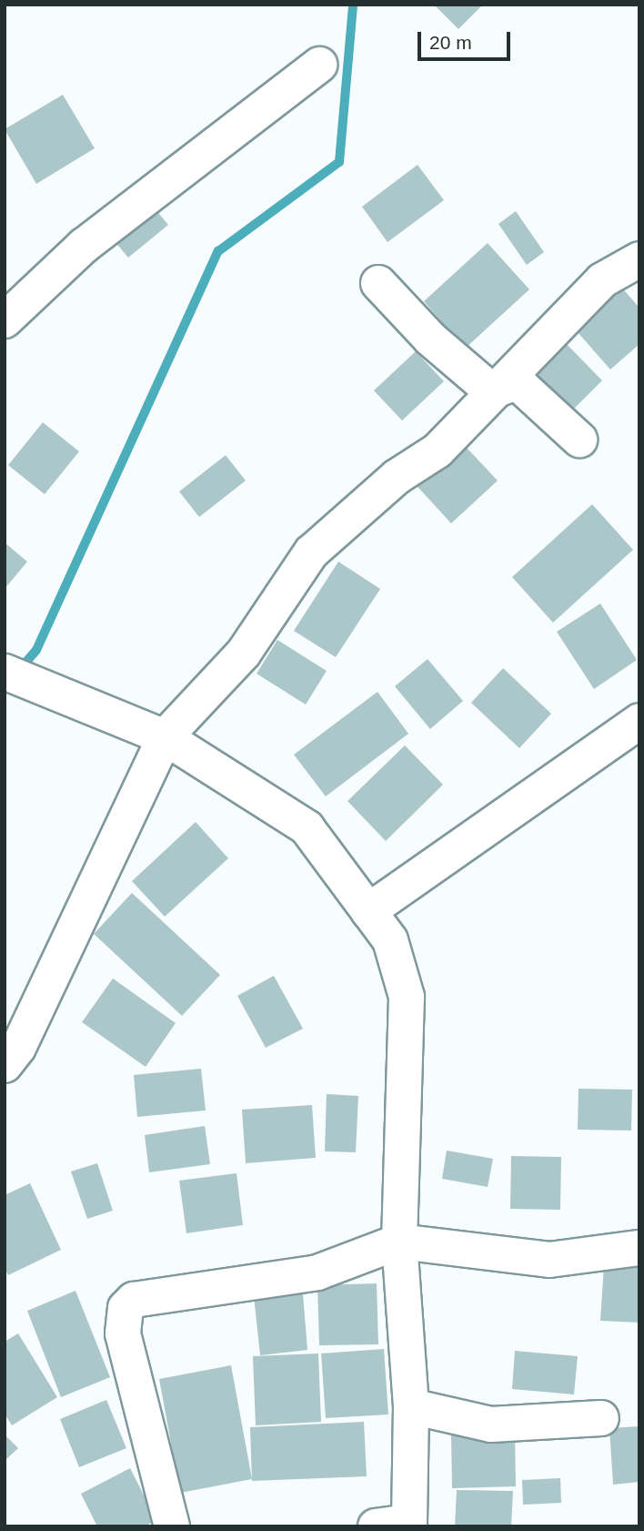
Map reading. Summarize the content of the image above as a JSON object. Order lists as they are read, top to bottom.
{
  "scale_bar": "20 m"
}
